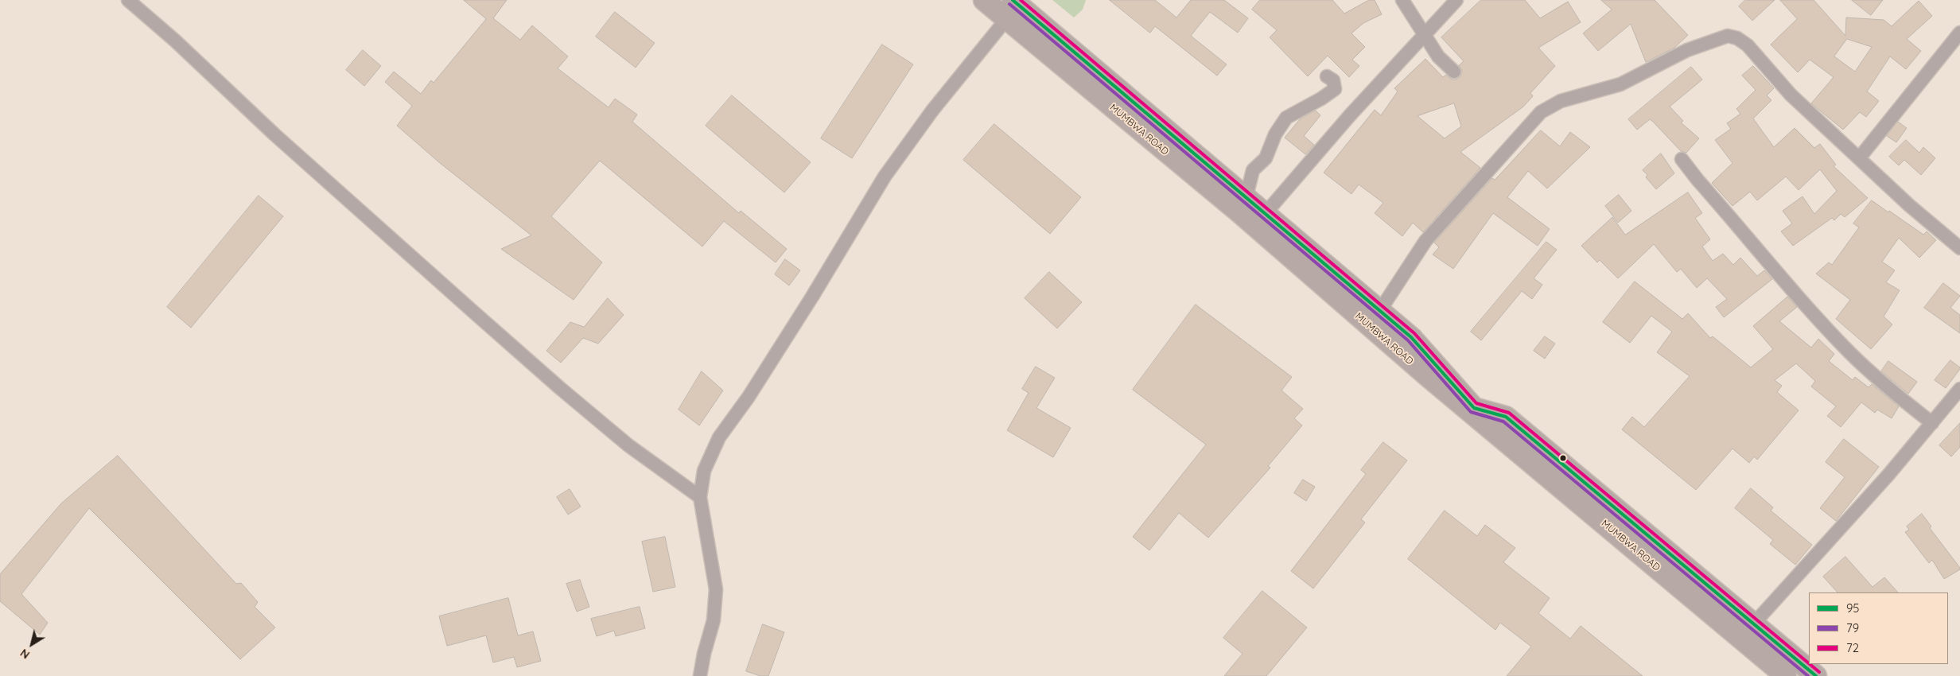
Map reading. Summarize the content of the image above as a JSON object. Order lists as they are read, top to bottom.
{
  "streets": {
    "main road": ["MUMBWA ROAD"]
  },
  "lines": ["transit line 95", "transit line 72", "transit line 79"],
  "legend": ["95", "79", "72"],
  "north": "bottom left"
}
